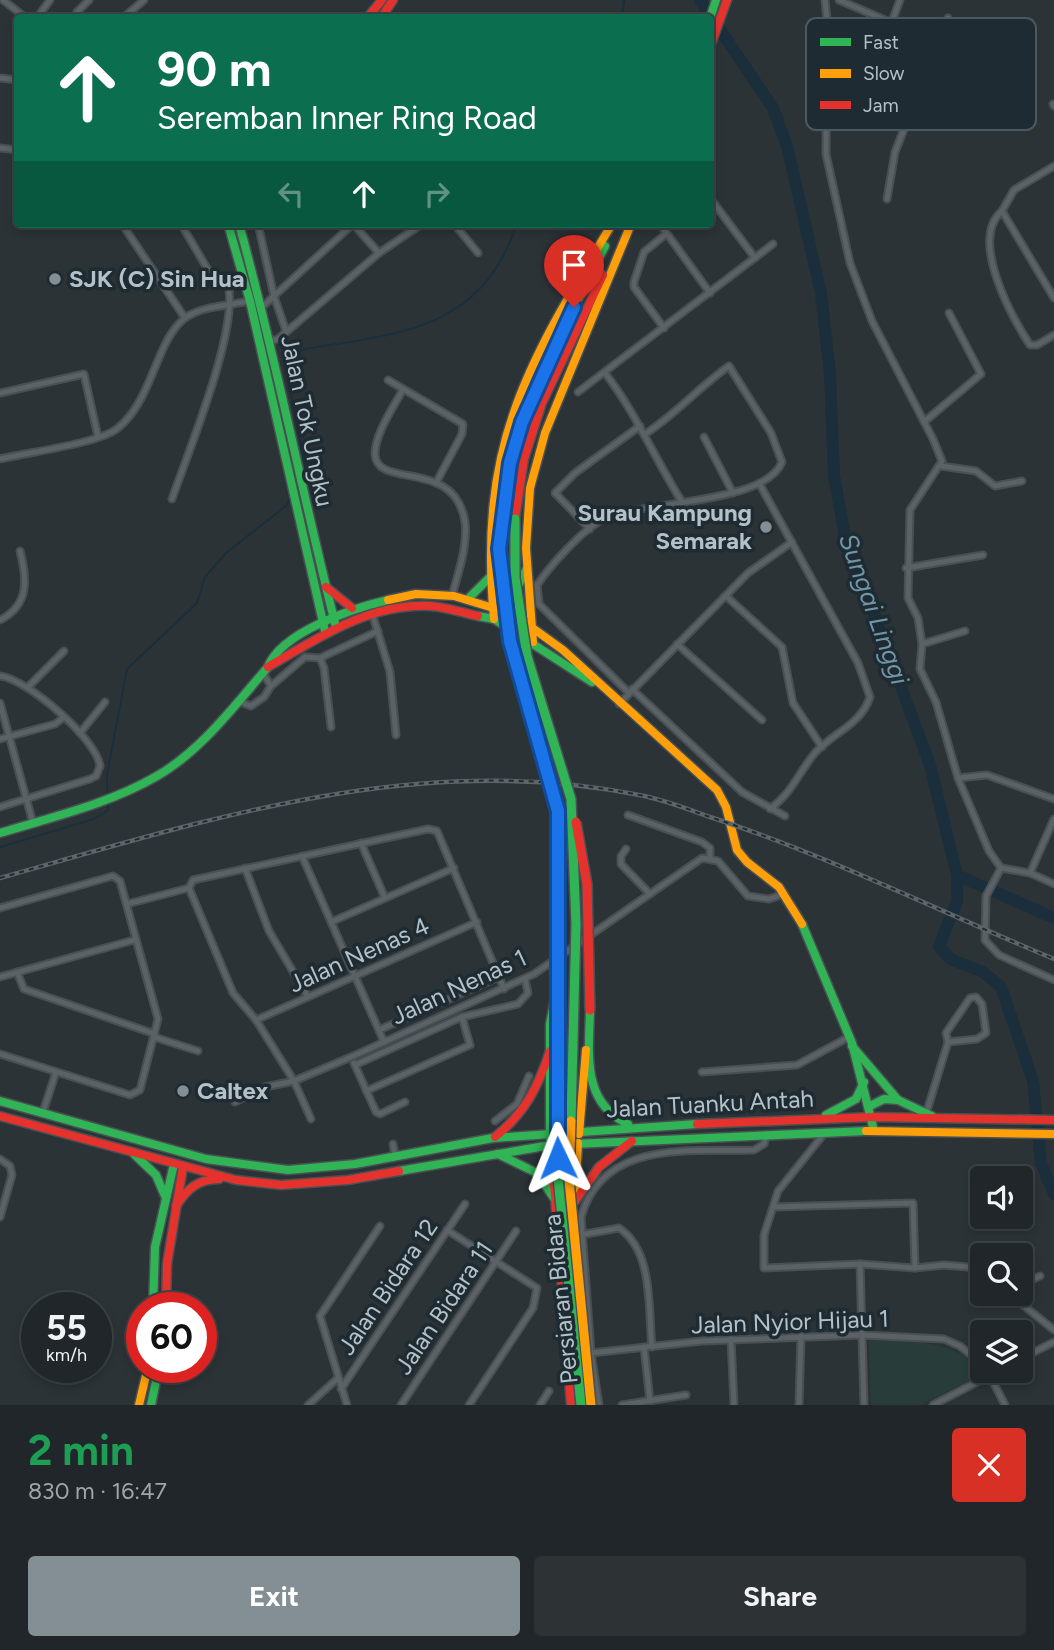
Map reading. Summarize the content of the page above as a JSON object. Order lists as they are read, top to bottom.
{
  "streets": {
    "main road": ["Jalan Tok Ungku", "Jalan Tuanku Antah", "Persiaran Bidara"],
    "street": [
      "Jalan Nenas 4",
      "Jalan Nenas 1",
      "Jalan Bidara 12",
      "Jalan Bidara 11",
      "Jalan Nyior Hijau 1"
    ]
  },
  "crossings": [
    ["Jalan Tuanku Antah", "Persiaran Bidara"]
  ],
  "water": ["Sungai Linggi"],
  "places": ["SJK (C) Sin Hua", "Surau Kampung Semarak", "Caltex"],
  "legend": ["Fast", "Slow", "Jam"],
  "page": {
    "turn": ["90 m", "Seremban Inner Ring Road"],
    "speed": "55 km/h",
    "limit": "60",
    "heading": ["2 min", "830 m · 16:47"],
    "buttons": ["Exit", "Share"]
  }
}
